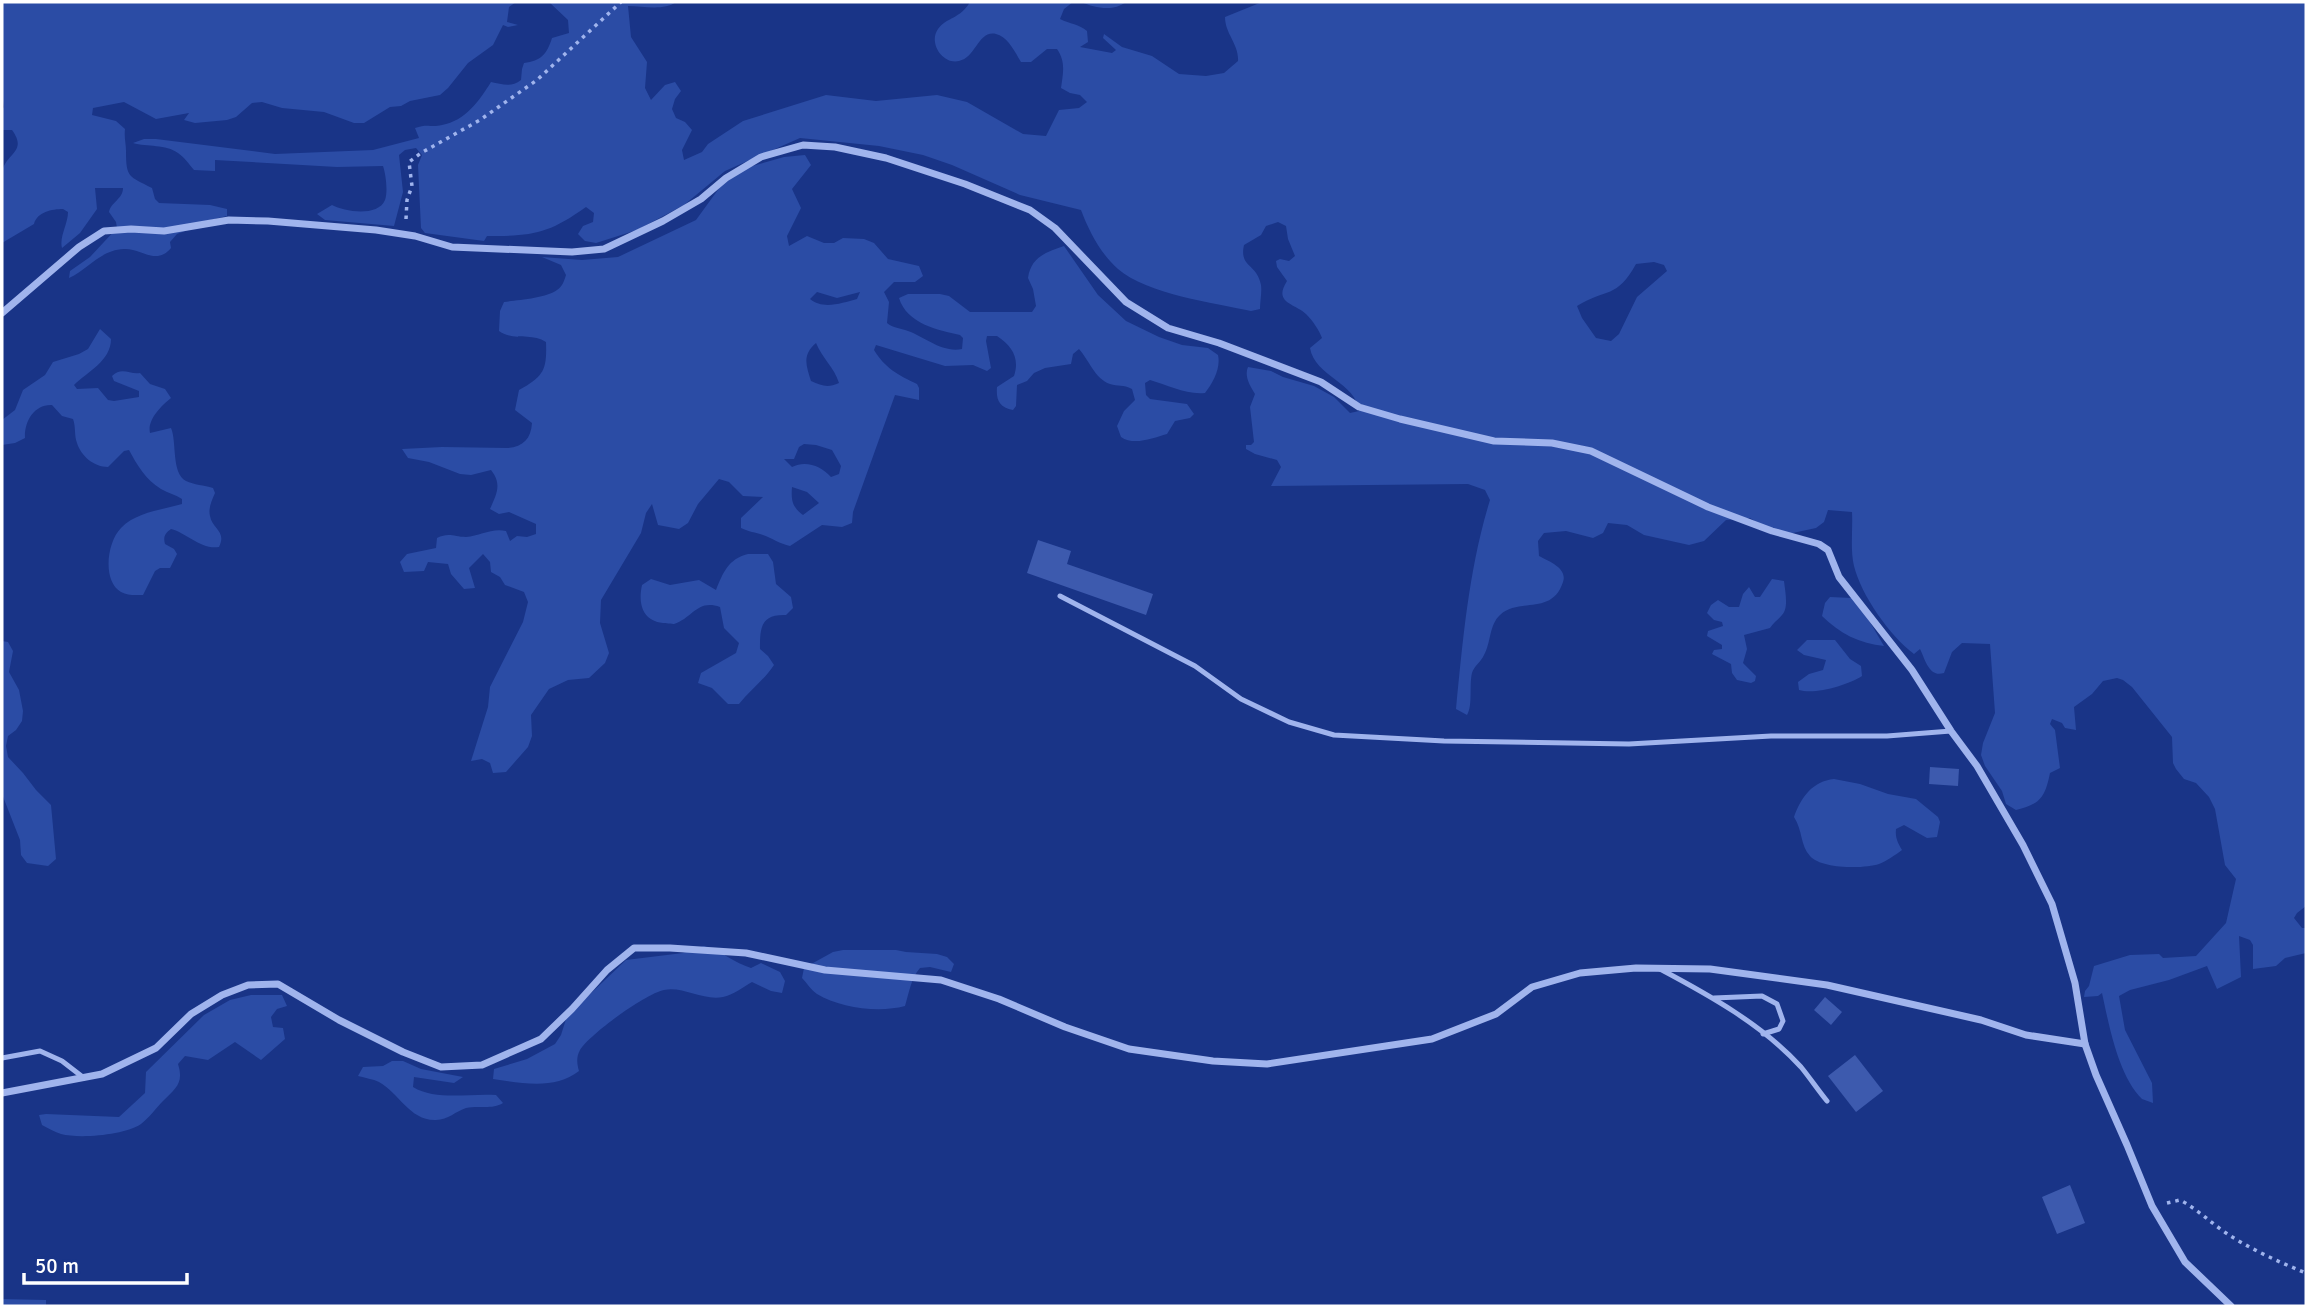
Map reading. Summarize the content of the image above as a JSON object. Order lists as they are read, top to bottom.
{
  "scale_bar": "50 m"
}
